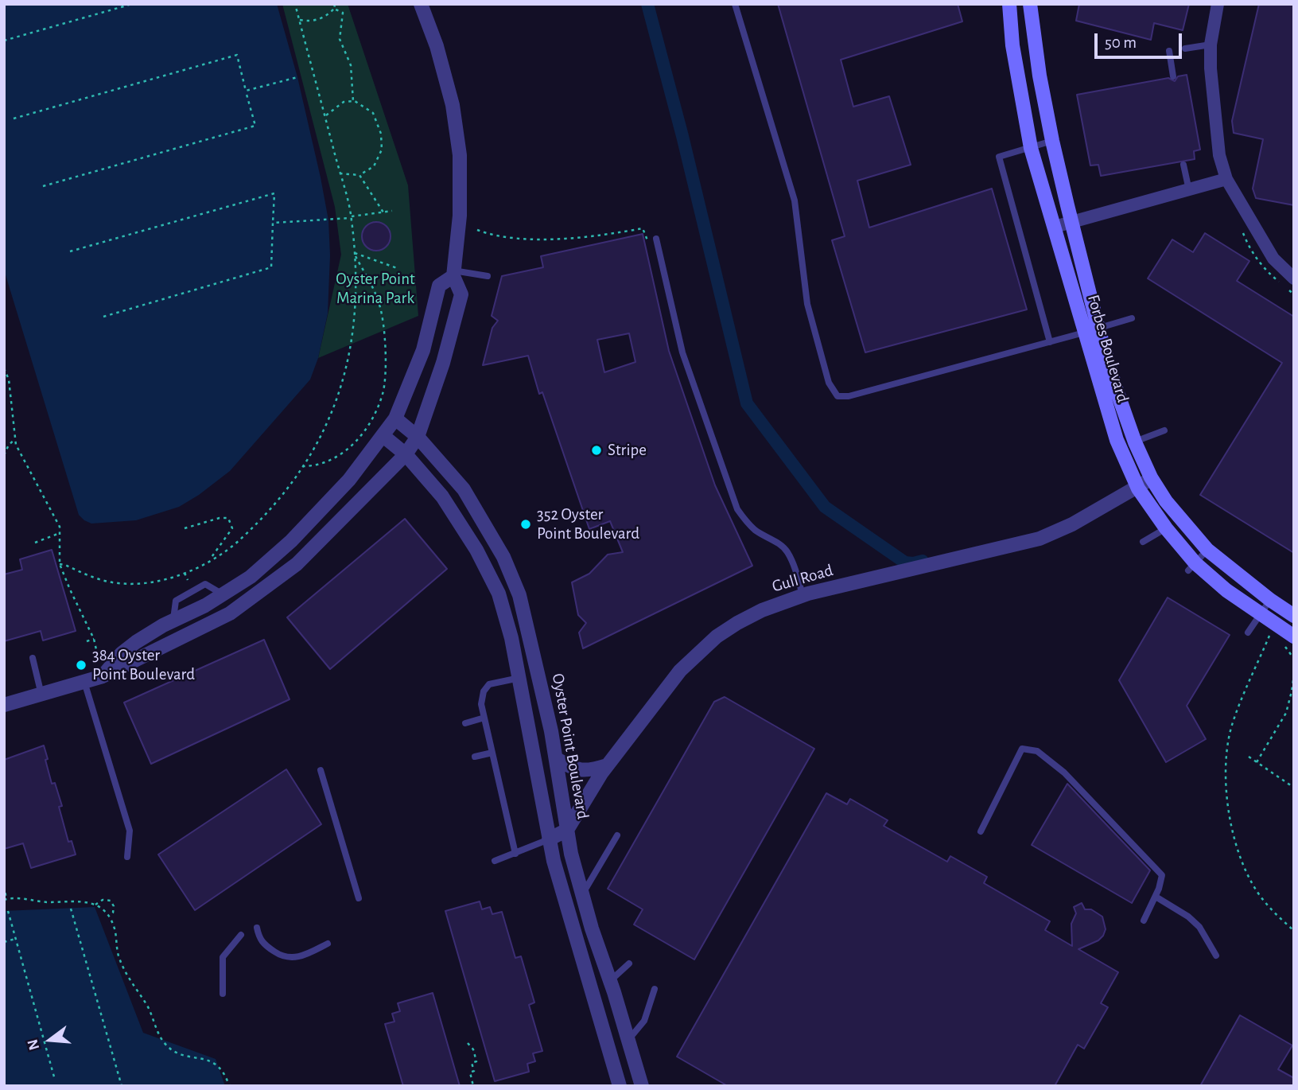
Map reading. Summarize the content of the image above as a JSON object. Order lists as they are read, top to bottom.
{
  "streets": {
    "main road": ["Forbes Boulevard"],
    "street": ["Gull Road", "Oyster Point Boulevard"]
  },
  "crossings": [
    ["Forbes Boulevard", "Gull Road"],
    ["Gull Road", "Oyster Point Boulevard"]
  ],
  "parks": ["Oyster Point Marina Park"],
  "places": ["Stripe", "352 Oyster Point Boulevard", "384 Oyster Point Boulevard"],
  "scale_bar": "50 m",
  "north": "left"
}
